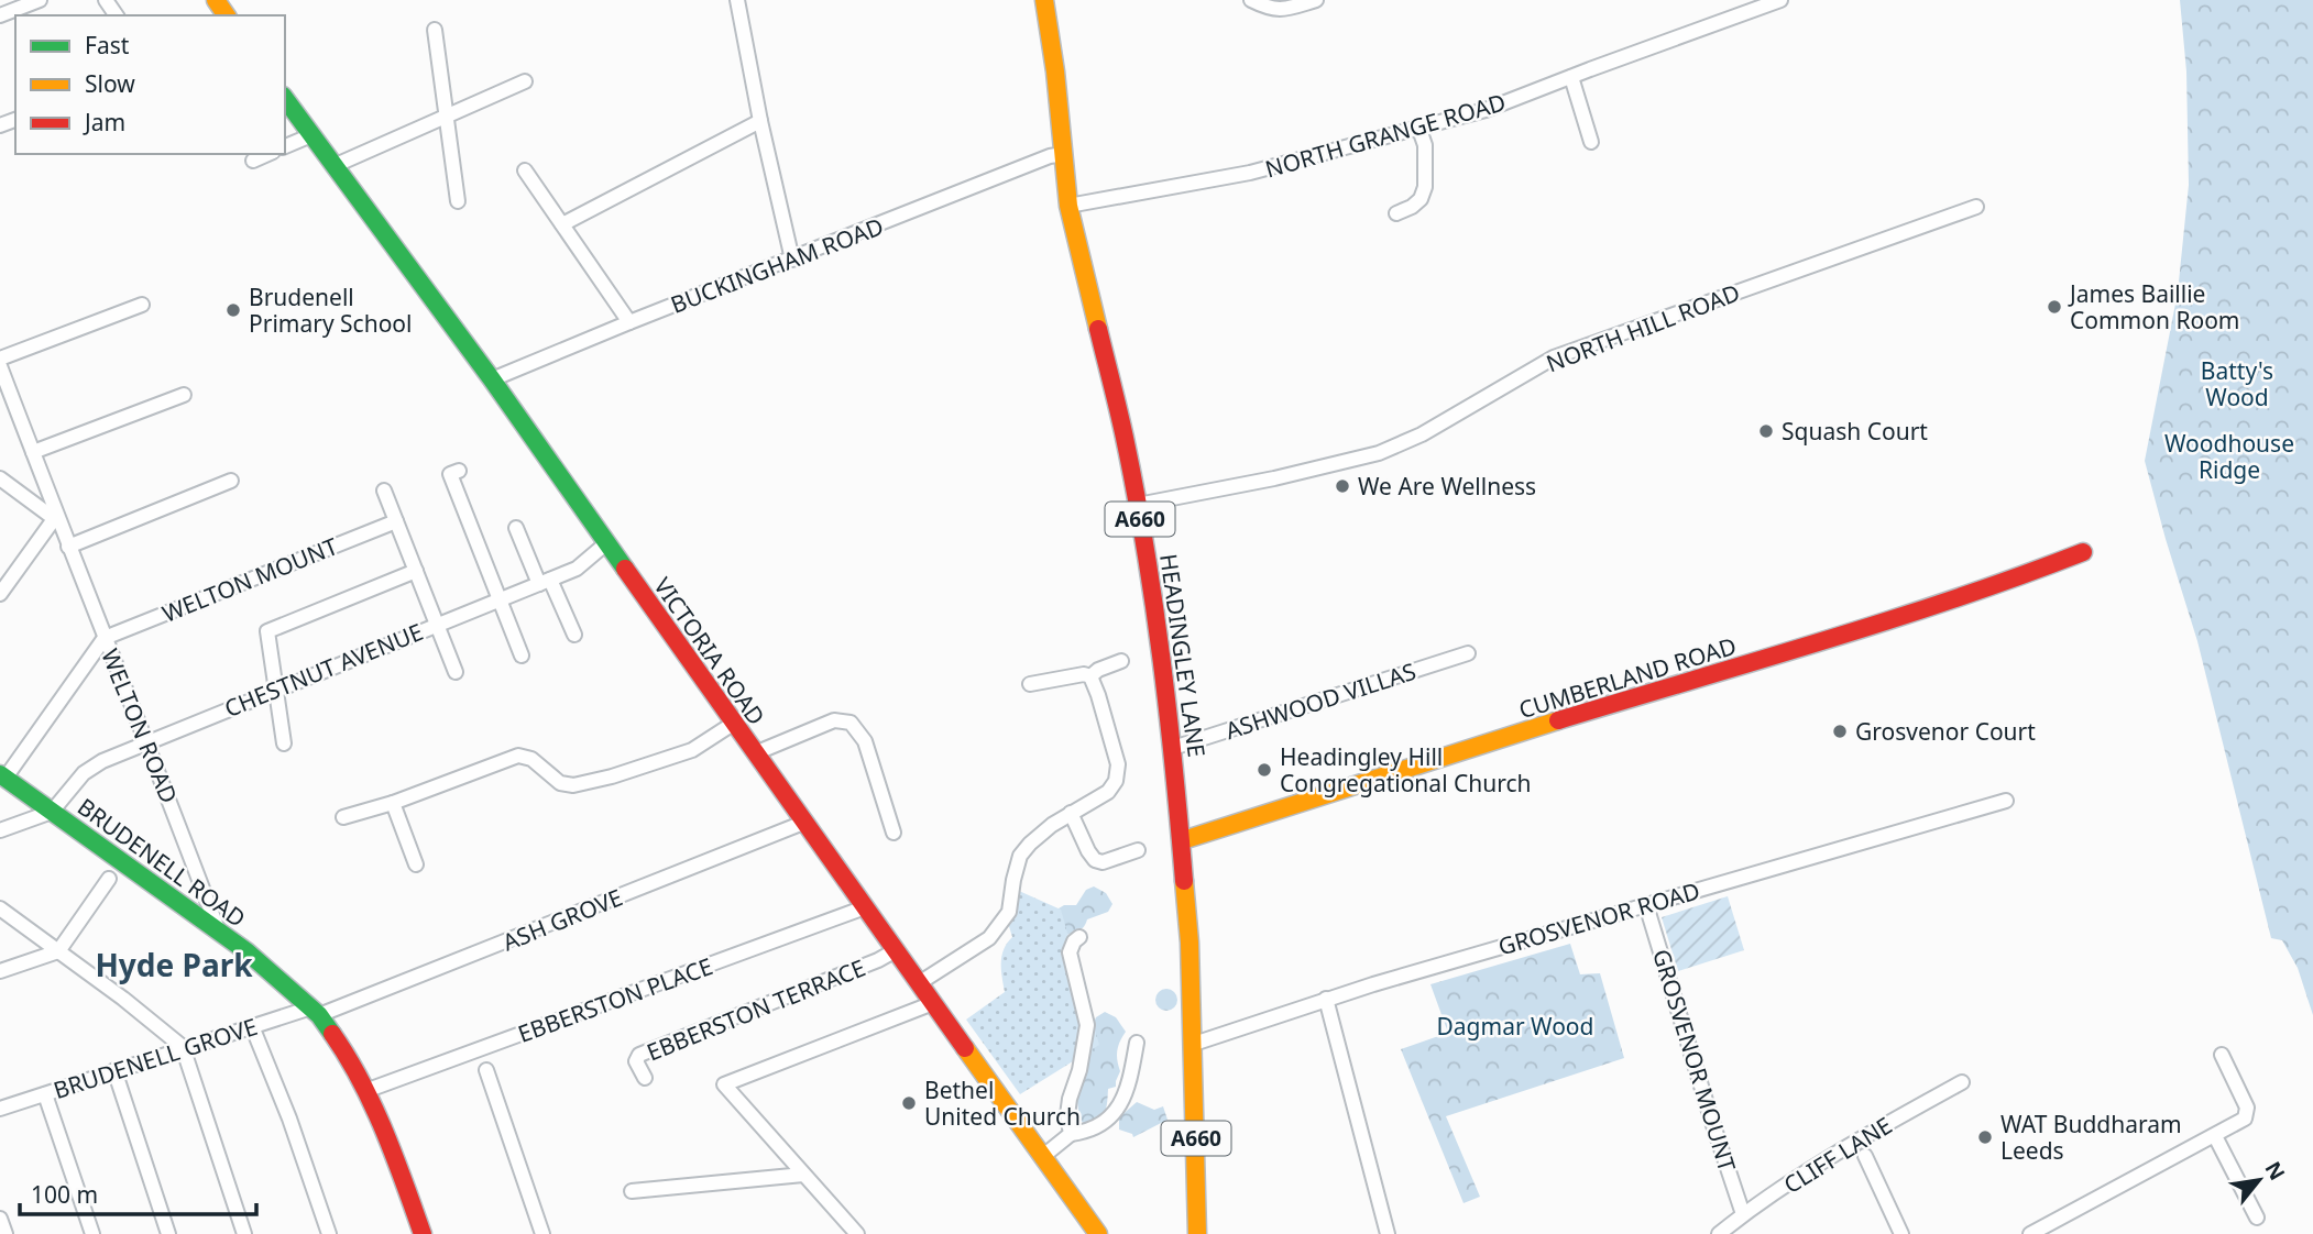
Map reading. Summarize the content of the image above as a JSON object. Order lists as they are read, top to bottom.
{
  "streets": {
    "main road": [
      "A660",
      "VICTORIA ROAD",
      "HEADINGLEY LANE",
      "CUMBERLAND ROAD",
      "BRUDENELL ROAD"
    ],
    "street": [
      "NORTH GRANGE ROAD",
      "BUCKINGHAM ROAD",
      "NORTH HILL ROAD",
      "WELTON MOUNT",
      "CHESTNUT AVENUE",
      "ASHWOOD VILLAS",
      "WELTON ROAD",
      "GROSVENOR ROAD",
      "ASH GROVE",
      "EBBERSTON PLACE",
      "EBBERSTON TERRACE",
      "BRUDENELL GROVE",
      "GROSVENOR MOUNT",
      "CLIFF LANE"
    ]
  },
  "crossings": [
    ["NORTH GRANGE ROAD", "HEADINGLEY LANE"],
    ["BUCKINGHAM ROAD", "VICTORIA ROAD"],
    ["BUCKINGHAM ROAD", "HEADINGLEY LANE"],
    ["NORTH HILL ROAD", "HEADINGLEY LANE"],
    ["WELTON MOUNT", "WELTON ROAD"],
    ["VICTORIA ROAD", "CHESTNUT AVENUE"],
    ["VICTORIA ROAD", "ASH GROVE"],
    ["VICTORIA ROAD", "EBBERSTON PLACE"],
    ["VICTORIA ROAD", "EBBERSTON TERRACE"],
    ["HEADINGLEY LANE", "CUMBERLAND ROAD"],
    ["HEADINGLEY LANE", "ASHWOOD VILLAS"],
    ["HEADINGLEY LANE", "GROSVENOR ROAD"],
    ["CHESTNUT AVENUE", "WELTON ROAD"],
    ["CHESTNUT AVENUE", "BRUDENELL ROAD"],
    ["WELTON ROAD", "BRUDENELL ROAD"],
    ["BRUDENELL ROAD", "ASH GROVE"],
    ["BRUDENELL ROAD", "EBBERSTON PLACE"],
    ["BRUDENELL ROAD", "BRUDENELL GROVE"],
    ["GROSVENOR ROAD", "GROSVENOR MOUNT"],
    ["ASH GROVE", "BRUDENELL GROVE"],
    ["GROSVENOR MOUNT", "CLIFF LANE"]
  ],
  "districts": ["Hyde Park"],
  "parks": ["Batty's Wood", "Woodhouse Ridge", "Dagmar Wood"],
  "places": [
    "James Baillie Common Room",
    "Brudenell Primary School",
    "Squash Court",
    "We Are Wellness",
    "Grosvenor Court",
    "Headingley Hill Congregational Church",
    "Bethel United Church",
    "WAT Buddharam Leeds"
  ],
  "legend": ["Fast", "Slow", "Jam"],
  "scale_bar": "100 m",
  "north": "top right"
}
